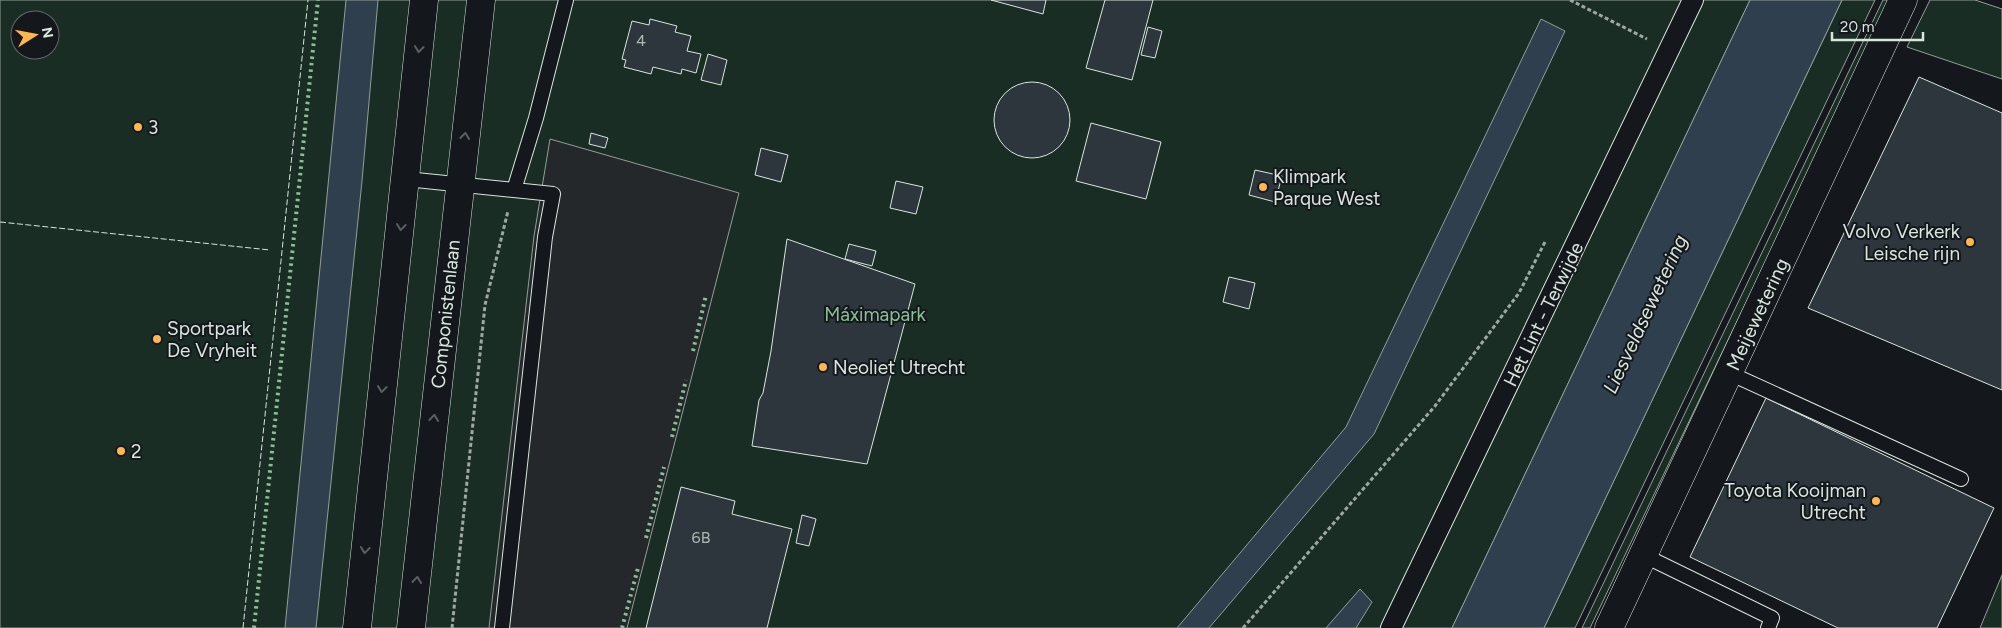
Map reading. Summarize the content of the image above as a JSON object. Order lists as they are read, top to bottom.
{
  "streets": {
    "street": ["Componistenlaan", "Het Lint - Terwijde", "Meijewetering"]
  },
  "water": ["Liesveldsewetering"],
  "parks": ["Máximapark"],
  "places": [
    "3",
    "Klimpark Parque West",
    "Volvo Verkerk Leische rijn",
    "Sportpark De Vryheit",
    "Neoliet Utrecht",
    "2",
    "Toyota Kooijman Utrecht"
  ],
  "house_numbers": ["4", "6B"],
  "scale_bar": "20 m",
  "north": "right"
}
